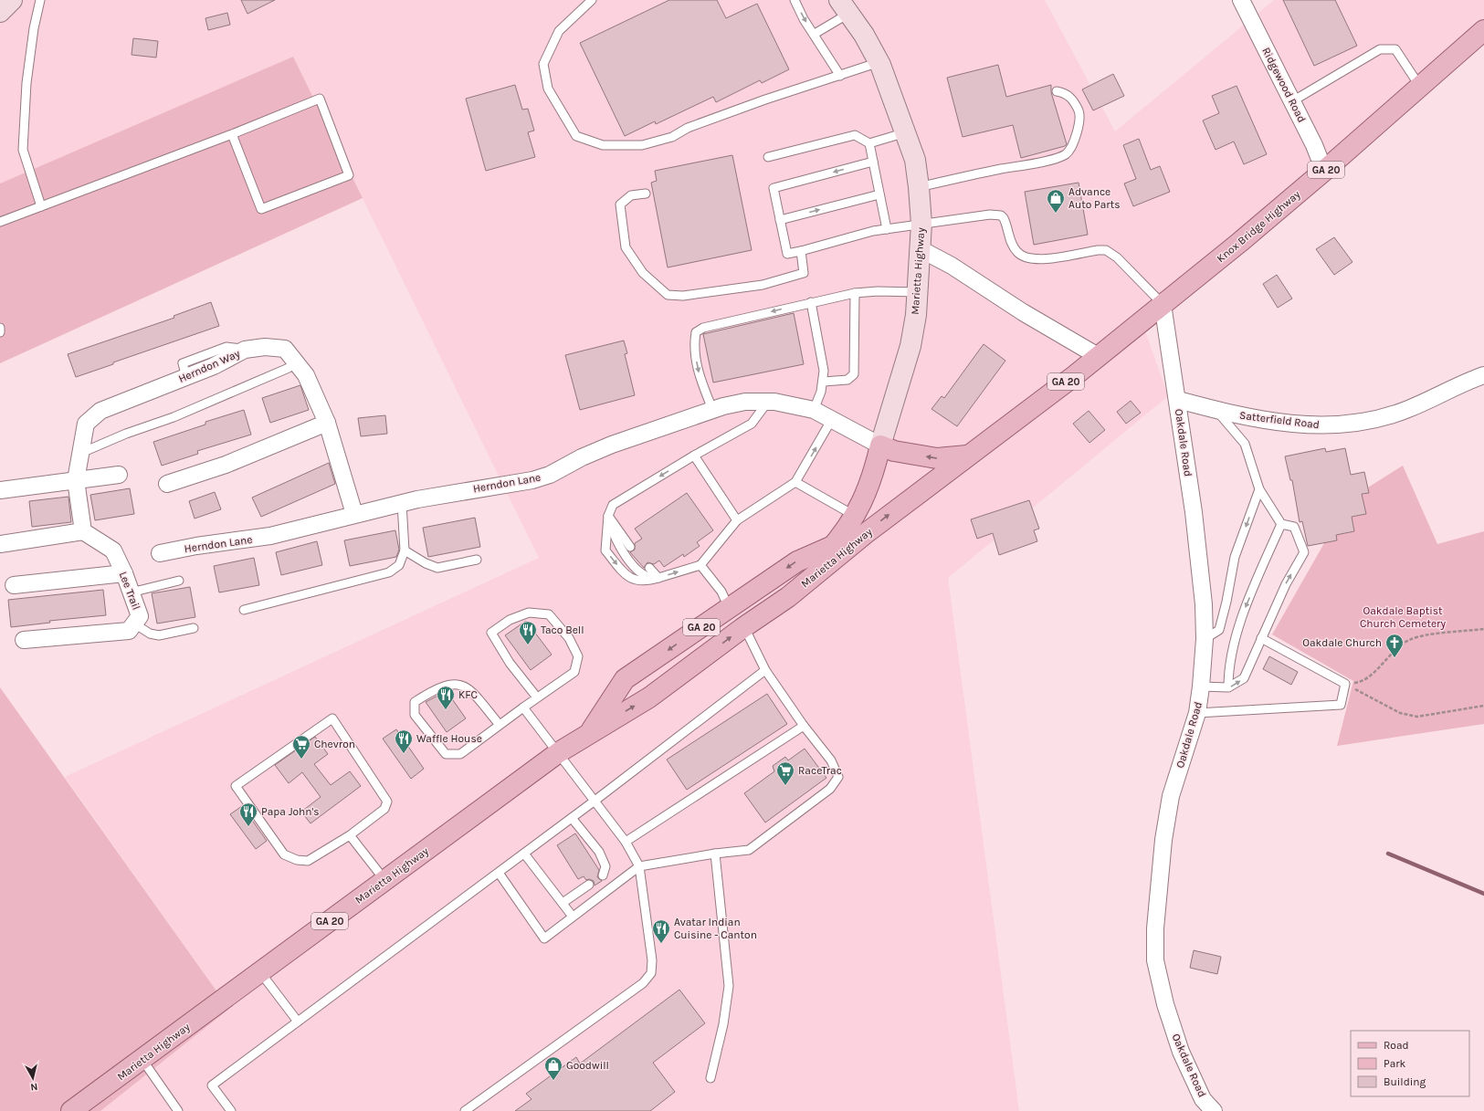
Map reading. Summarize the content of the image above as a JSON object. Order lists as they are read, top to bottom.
{
  "streets": {
    "main road": ["GA 20", "Knox Bridge Highway", "Marietta Highway"],
    "street": [
      "Ridgewood Road",
      "Herndon Way",
      "Satterfield Road",
      "Oakdale Road",
      "Herndon Lane",
      "Lee Trail"
    ]
  },
  "crossings": [
    ["Ridgewood Road", "Knox Bridge Highway"],
    ["Knox Bridge Highway", "Marietta Highway"],
    ["Knox Bridge Highway", "Oakdale Road"],
    ["Marietta Highway", "Oakdale Road"],
    ["Marietta Highway", "Herndon Lane"],
    ["Herndon Way", "Herndon Lane"],
    ["Satterfield Road", "Oakdale Road"]
  ],
  "parks": ["Oakdale Baptist Church Cemetery"],
  "places": {
    "shop": ["Advance Auto Parts", "Goodwill"],
    "restaurant": [
      "Taco Bell",
      "KFC",
      "Waffle House",
      "Papa John's",
      "Avatar Indian Cuisine - Canton"
    ],
    "church": ["Oakdale Church"],
    "supermarket": ["Chevron", "RaceTrac"]
  },
  "legend": ["Road", "Park", "Building"],
  "north": "bottom"
}
